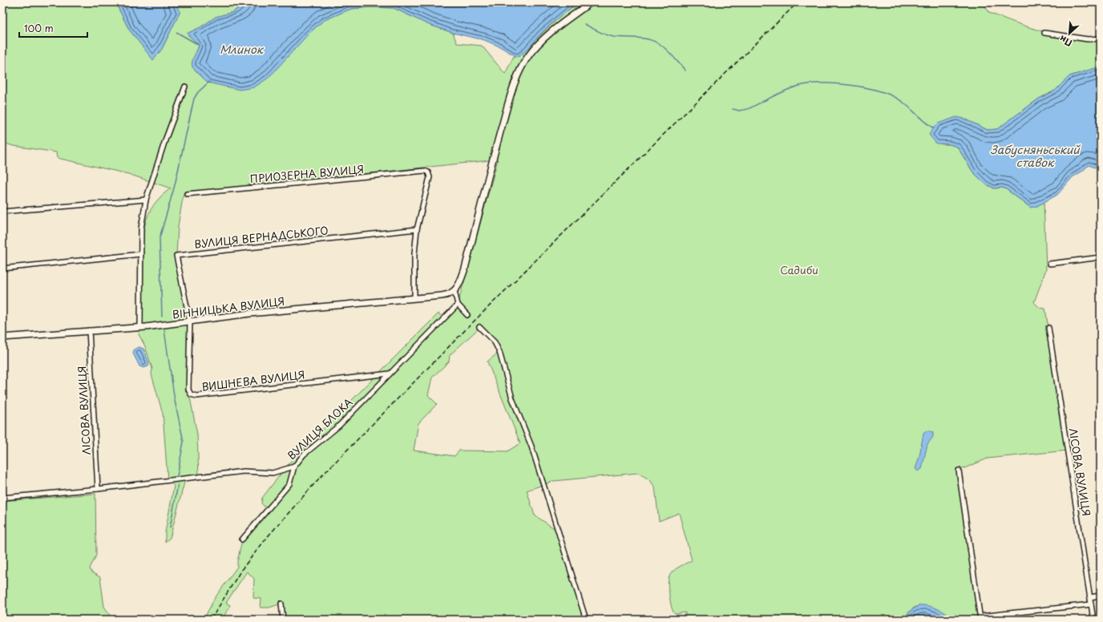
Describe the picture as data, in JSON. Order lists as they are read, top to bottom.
{
  "streets": {
    "street": [
      "ПРИОЗЕРНА ВУЛИЦЯ",
      "ВУЛИЦЯ ВЕРНАДСЬКОГО",
      "ВІННИЦЬКА ВУЛИЦЯ",
      "ВИШНЕВА ВУЛИЦЯ",
      "ЛІСОВА ВУЛИЦЯ",
      "ВУЛИЦЯ БЛОКА"
    ]
  },
  "crossings": [
    ["ПРИОЗЕРНА ВУЛИЦЯ", "ВУЛИЦЯ ВЕРНАДСЬКОГО"],
    ["ВУЛИЦЯ ВЕРНАДСЬКОГО", "ВІННИЦЬКА ВУЛИЦЯ"],
    ["ВУЛИЦЯ ВЕРНАДСЬКОГО", "ВИШНЕВА ВУЛИЦЯ"],
    ["ВІННИЦЬКА ВУЛИЦЯ", "ВИШНЕВА ВУЛИЦЯ"],
    ["ВІННИЦЬКА ВУЛИЦЯ", "ЛІСОВА ВУЛИЦЯ"],
    ["ВИШНЕВА ВУЛИЦЯ", "ВУЛИЦЯ БЛОКА"],
    ["ЛІСОВА ВУЛИЦЯ", "ВУЛИЦЯ БЛОКА"]
  ],
  "water": ["Млинок", "Забусняньський ставок"],
  "parks": ["Садиби"],
  "scale_bar": "100 m",
  "north": "bottom left"
}
